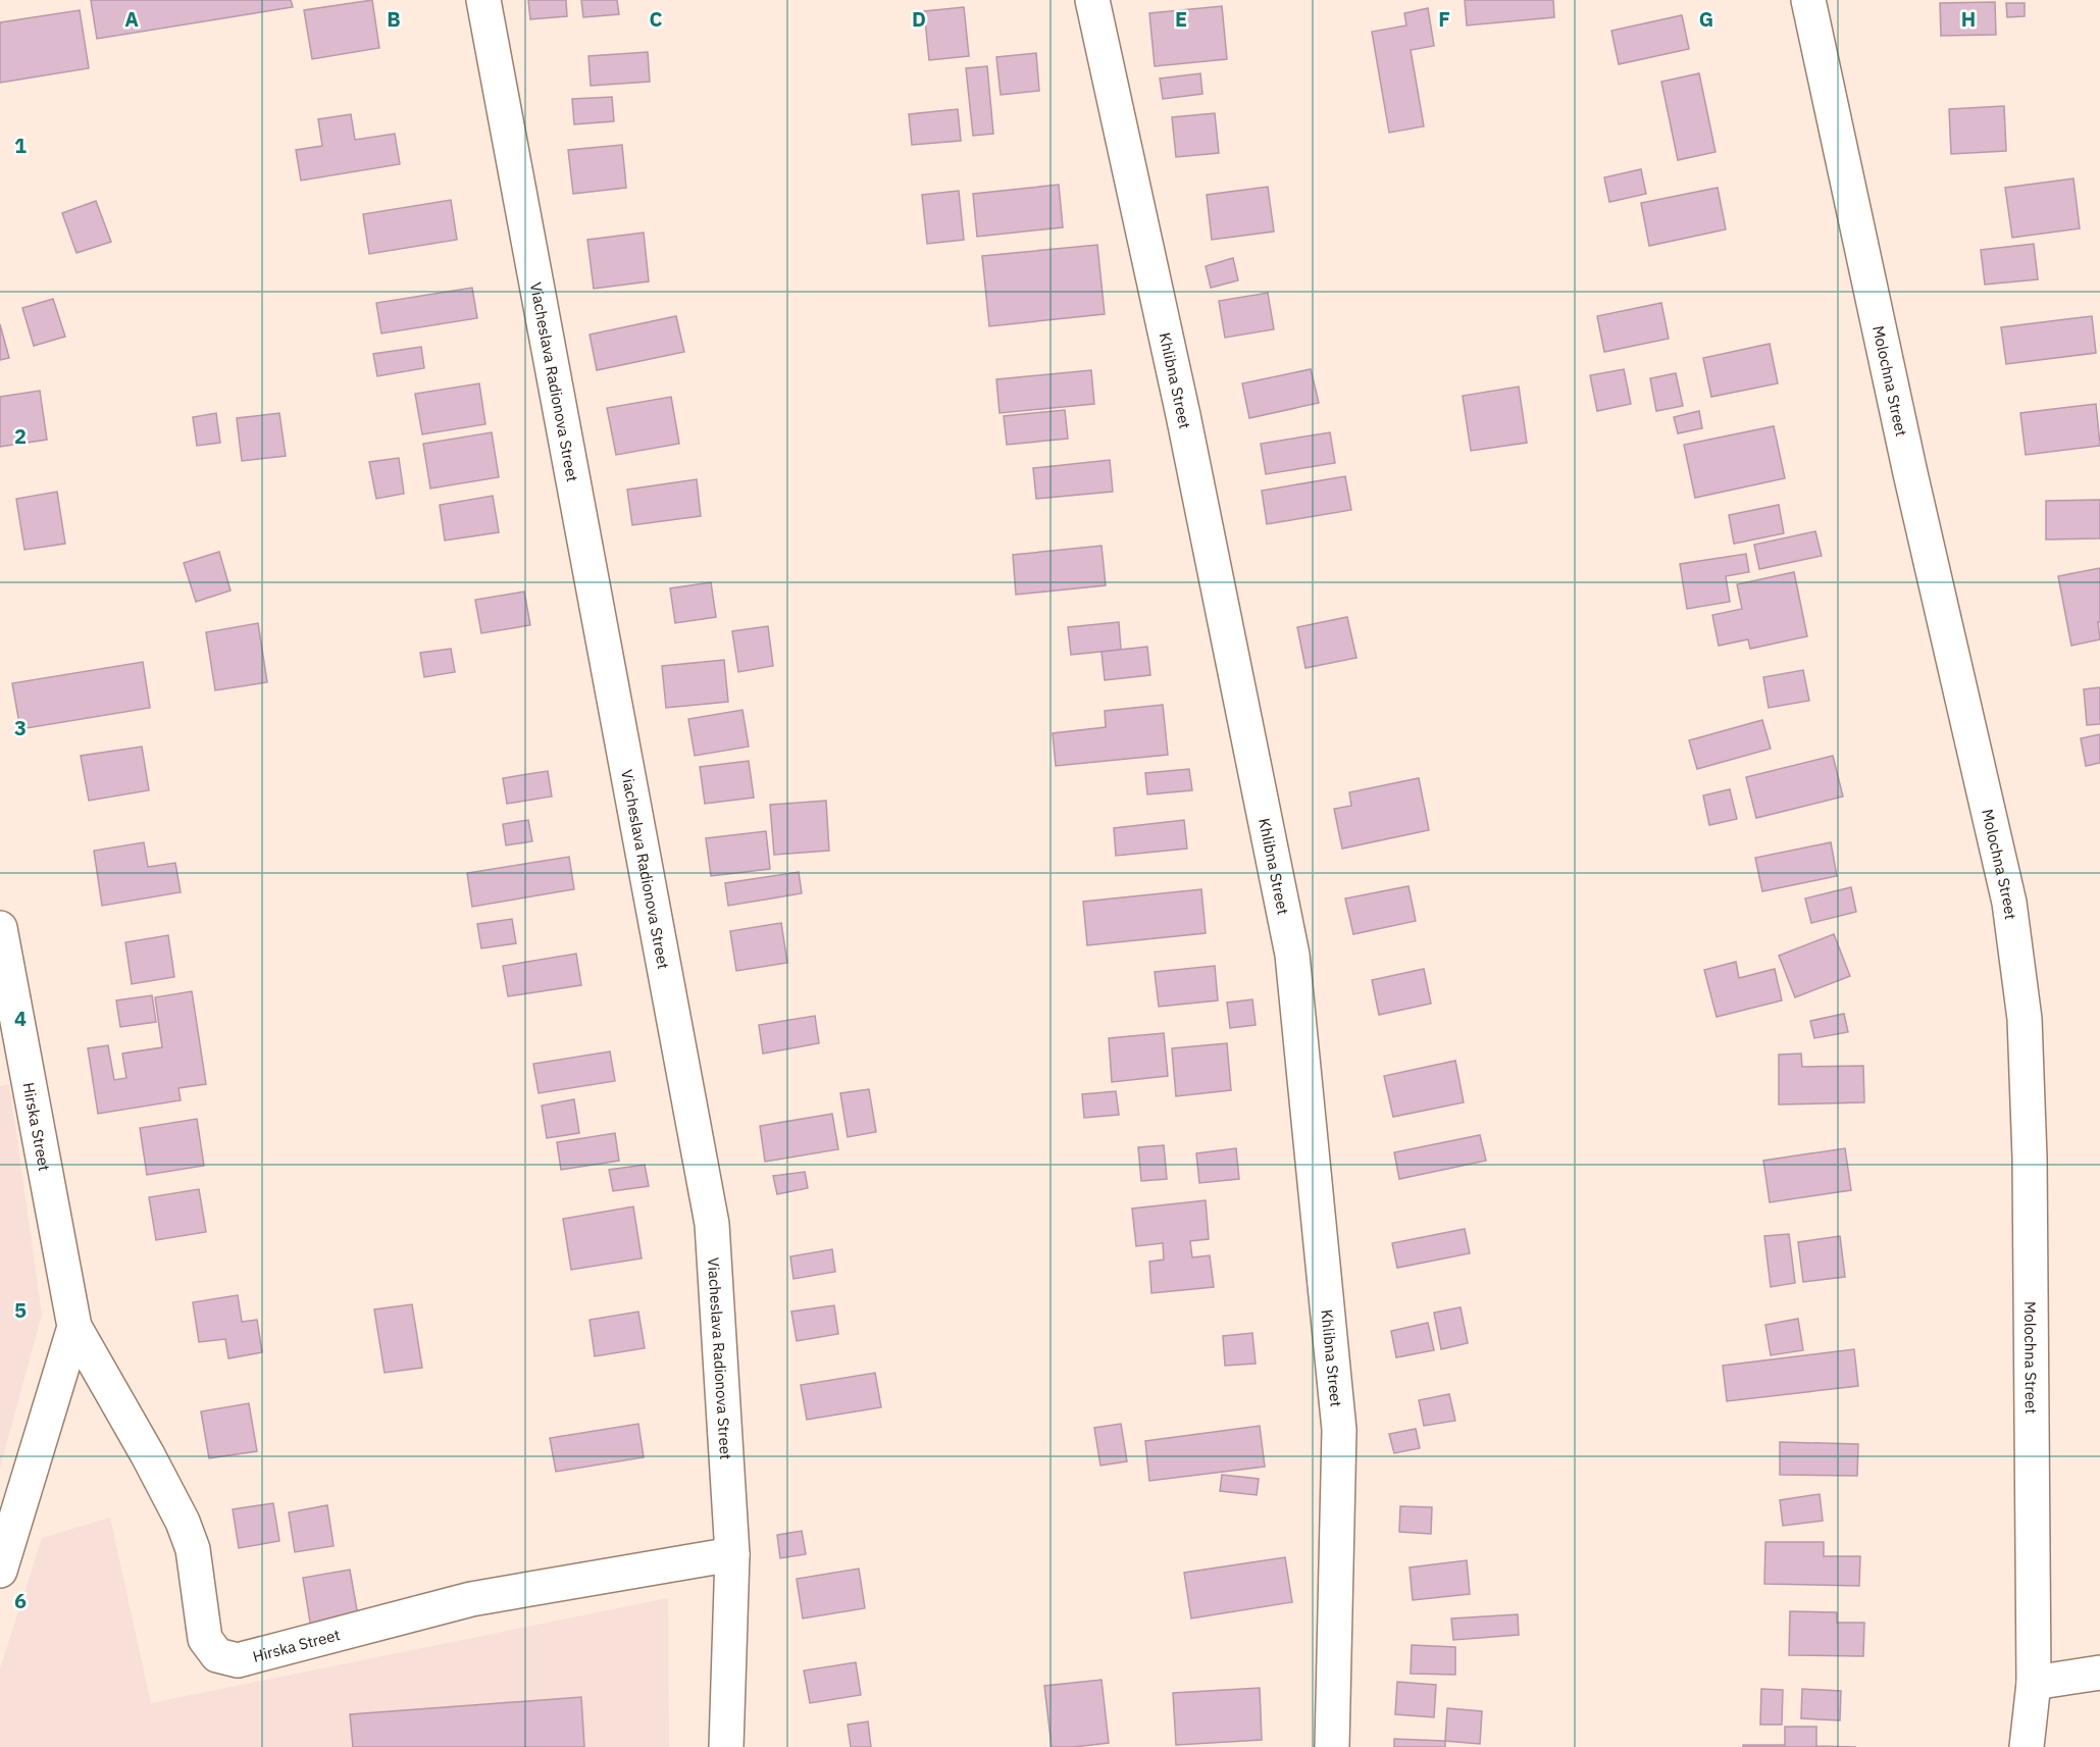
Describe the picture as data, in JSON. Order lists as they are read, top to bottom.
{
  "streets": {
    "street": [
      "Khlibna Street",
      "Molochna Street",
      "Viacheslava Radionova Street",
      "Hirska Street"
    ]
  },
  "crossings": [
    ["Viacheslava Radionova Street", "Hirska Street"]
  ],
  "grid": {
    "columns": [
      "A",
      "B",
      "C",
      "D",
      "E",
      "F",
      "G",
      "H"
    ],
    "rows": [
      "1",
      "2",
      "3",
      "4",
      "5",
      "6"
    ]
  }
}
